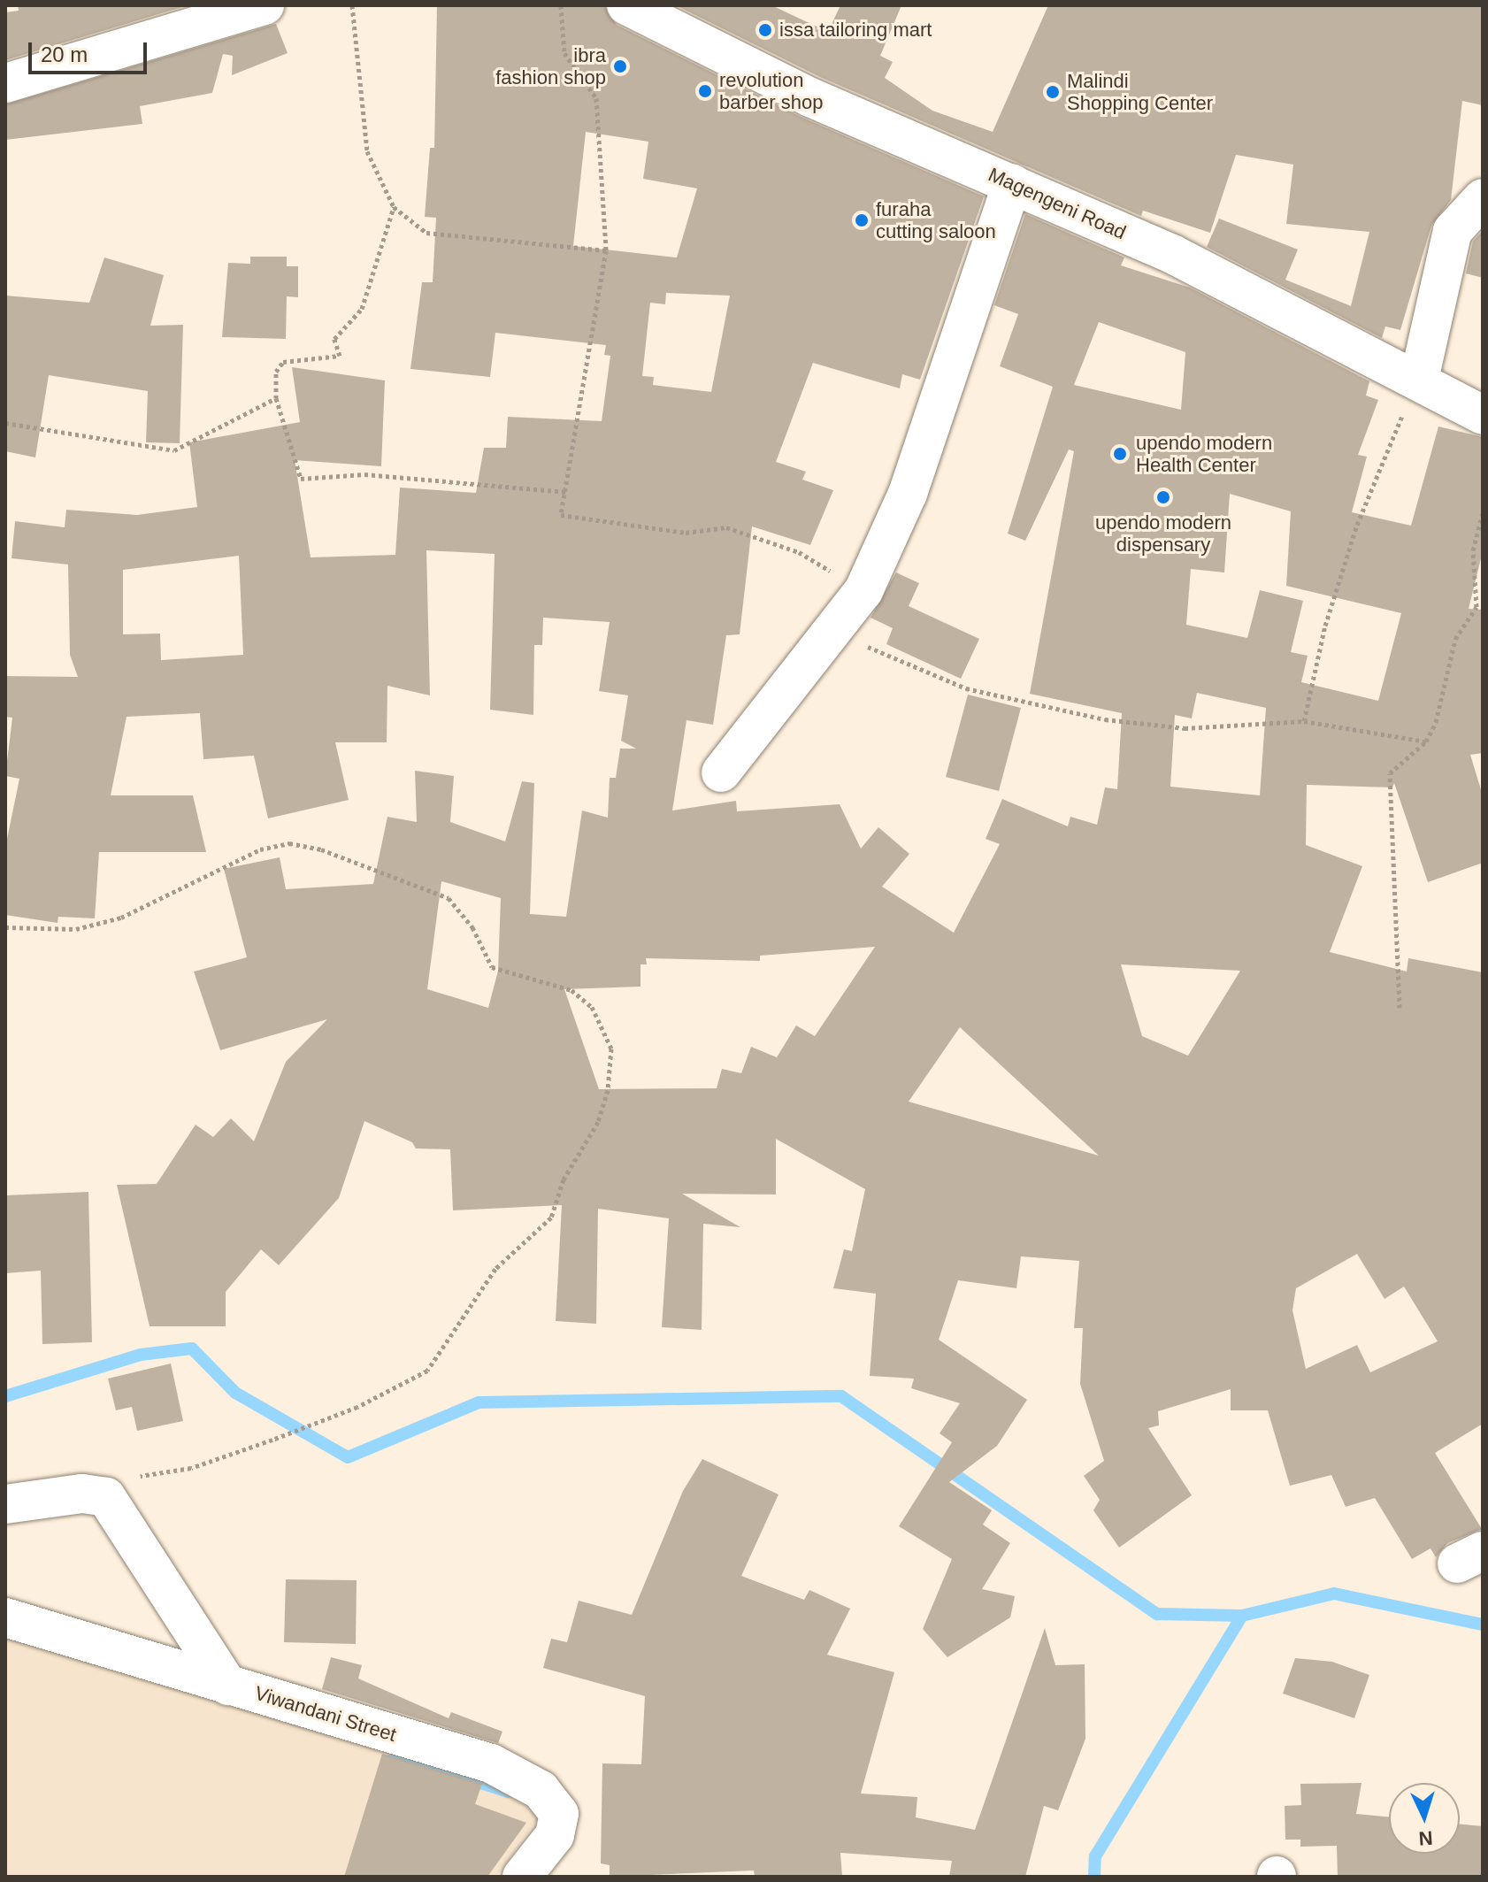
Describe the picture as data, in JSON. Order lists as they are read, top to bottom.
{
  "streets": {
    "street": ["Magengeni Road", "Viwandani Street"]
  },
  "places": [
    "issa tailoring mart",
    "ibra fashion shop",
    "revolution barber shop",
    "Malindi Shopping Center",
    "furaha cutting saloon",
    "upendo modern Health Center",
    "upendo modern dispensary"
  ],
  "scale_bar": "20 m",
  "north": "bottom"
}
